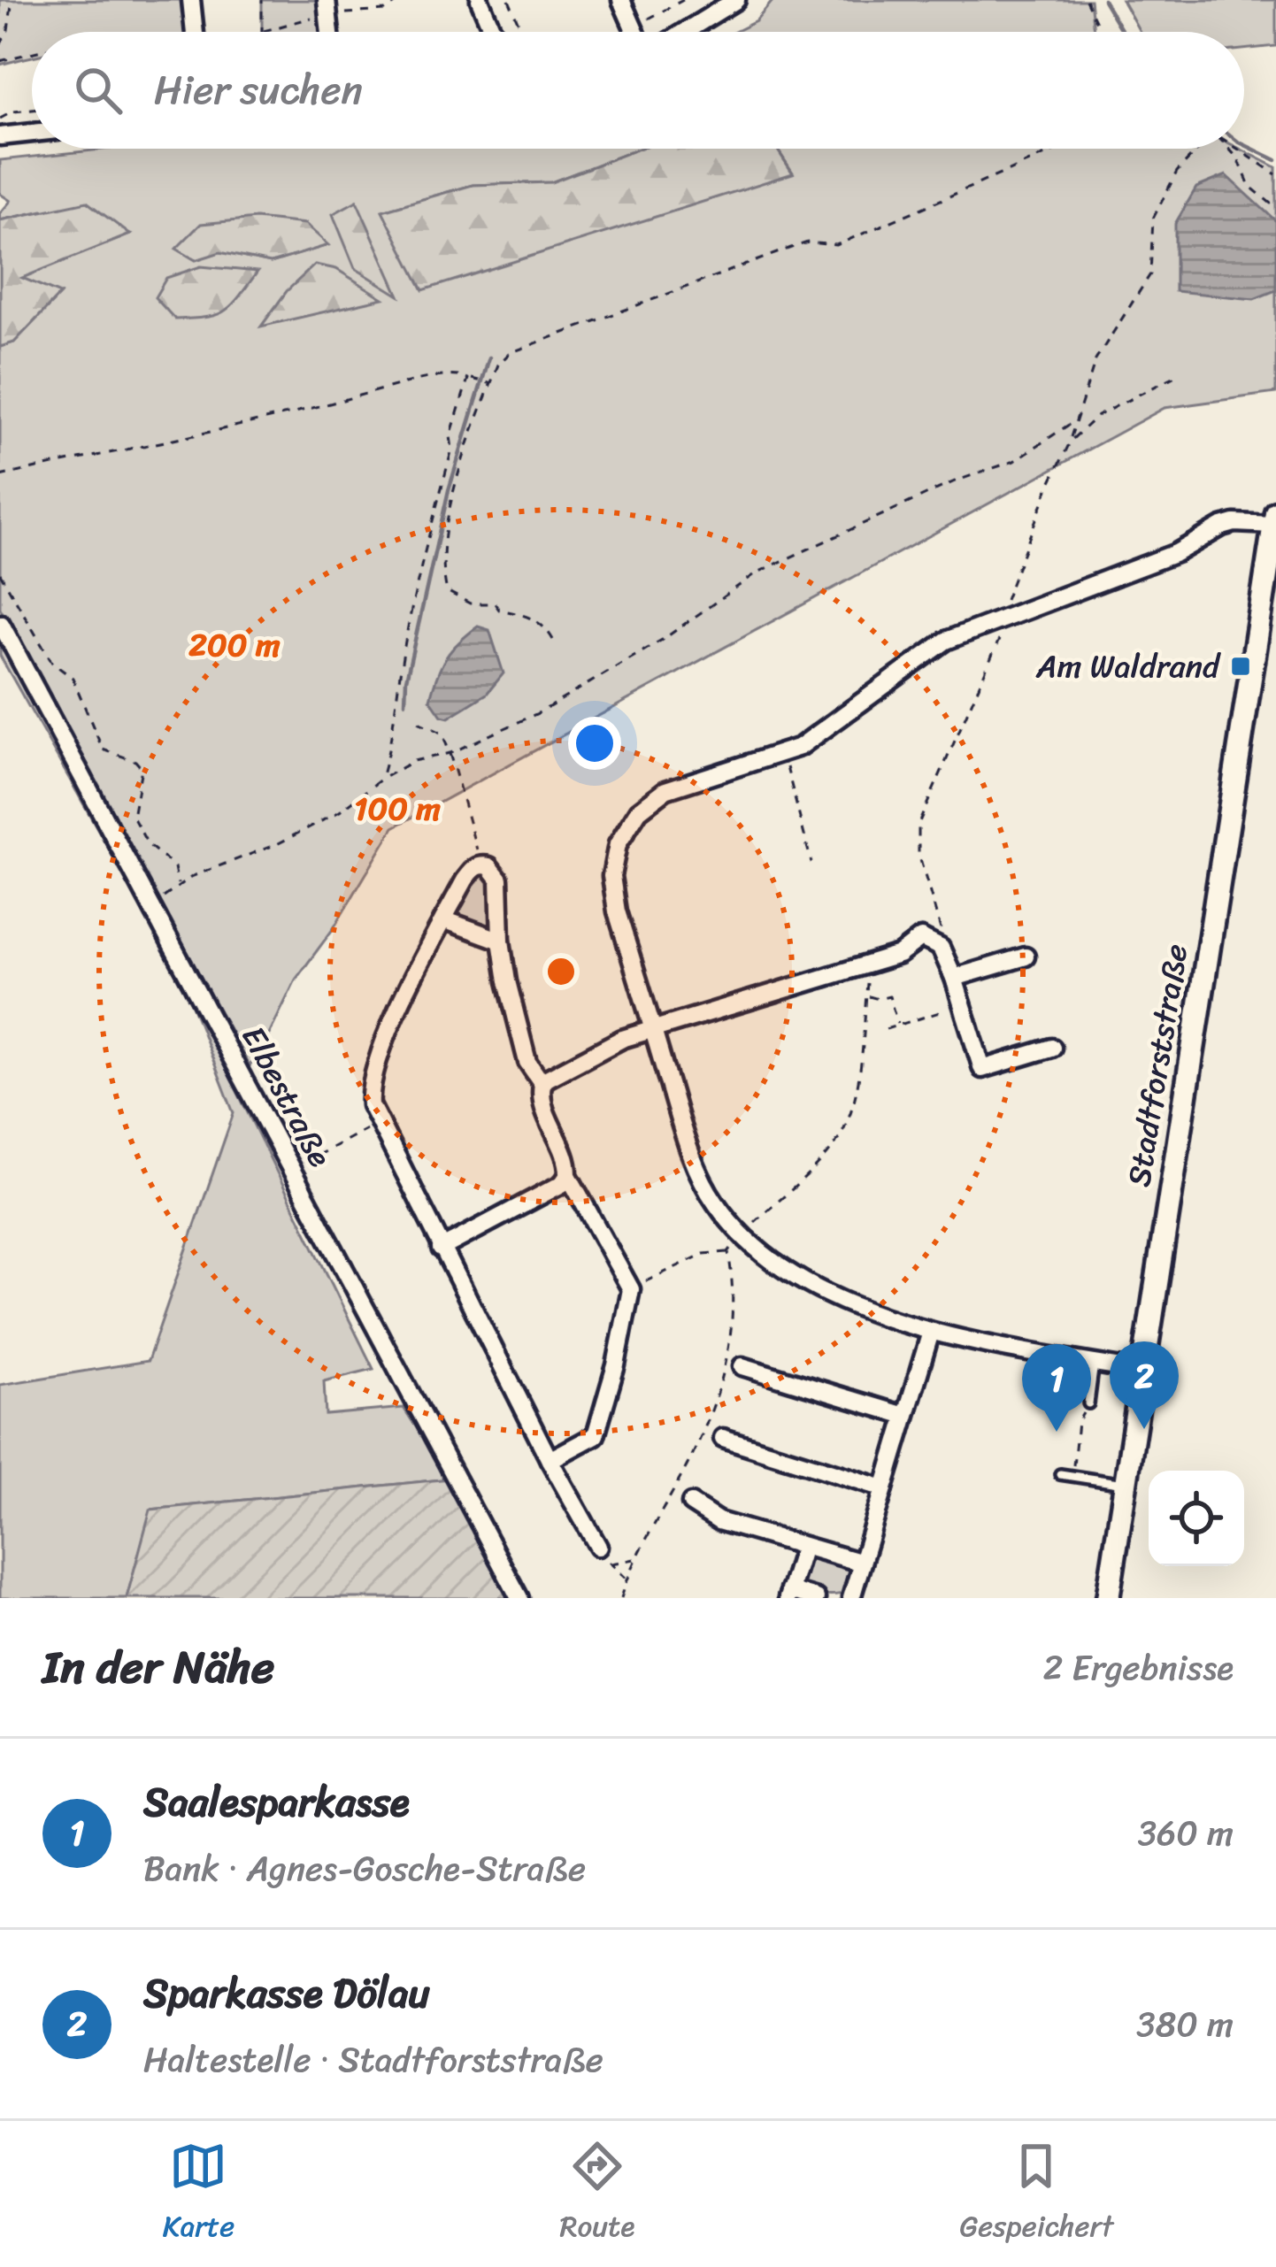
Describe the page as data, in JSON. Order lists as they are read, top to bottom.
{
  "streets": {
    "main road": ["Stadtforststraße"],
    "street": ["Elbestraße"]
  },
  "places": {
    "transit": ["Am Waldrand"]
  },
  "page": {
    "search": "Hier suchen",
    "pins": ["2", "1"],
    "heading": ["In der Nähe", "2 Ergebnisse"],
    "list": [
      {
        "mark": "1",
        "name": "Saalesparkasse",
        "note": "Bank · Agnes-Gosche-Straße",
        "value": "360 m"
      },
      {
        "mark": "2",
        "name": "Sparkasse Dölau",
        "note": "Haltestelle · Stadtforststraße",
        "value": "380 m"
      }
    ],
    "nav": ["Karte", "Route", "Gespeichert"]
  },
  "rings": ["200 m", "100 m"]
}
